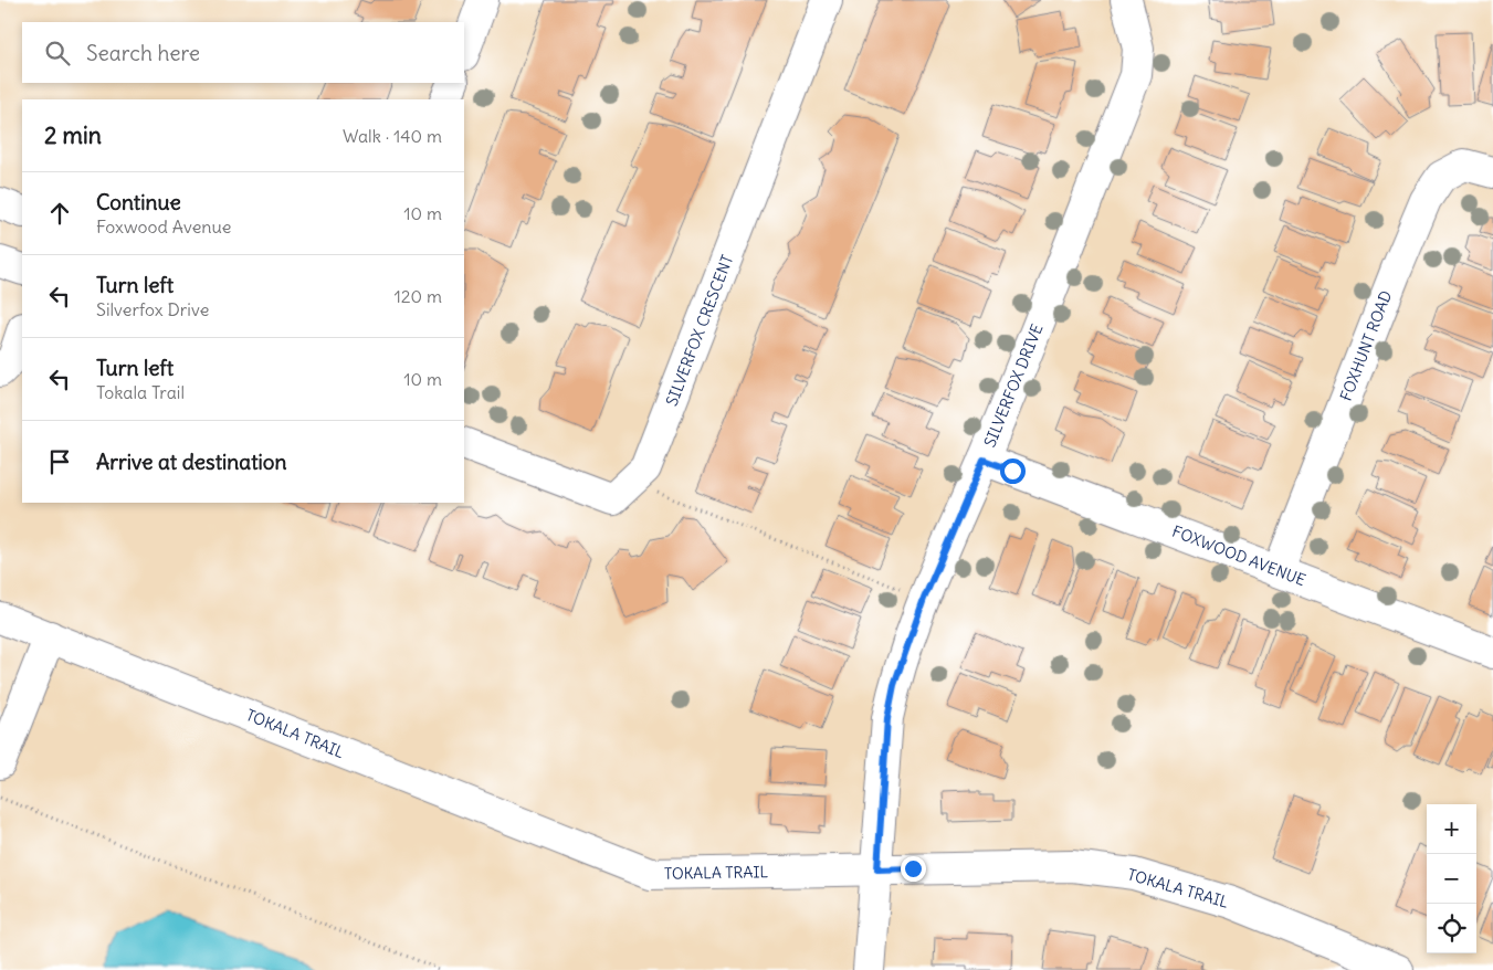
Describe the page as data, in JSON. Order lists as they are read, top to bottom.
{
  "streets": {
    "street": [
      "SILVERFOX CRESCENT",
      "FOXHUNT ROAD",
      "SILVERFOX DRIVE",
      "FOXWOOD AVENUE",
      "TOKALA TRAIL"
    ]
  },
  "crossings": [
    ["FOXHUNT ROAD", "FOXWOOD AVENUE"],
    ["SILVERFOX DRIVE", "FOXWOOD AVENUE"],
    ["SILVERFOX DRIVE", "TOKALA TRAIL"]
  ],
  "page": {
    "search": "Search here",
    "heading": ["2 min", "Walk · 140 m"],
    "list": [
      ["Continue", "Foxwood Avenue", "10 m"],
      ["Turn left", "Silverfox Drive", "120 m"],
      ["Turn left", "Tokala Trail", "10 m"],
      "Arrive at destination"
    ],
    "map_buttons": ["+", "−"]
  }
}
